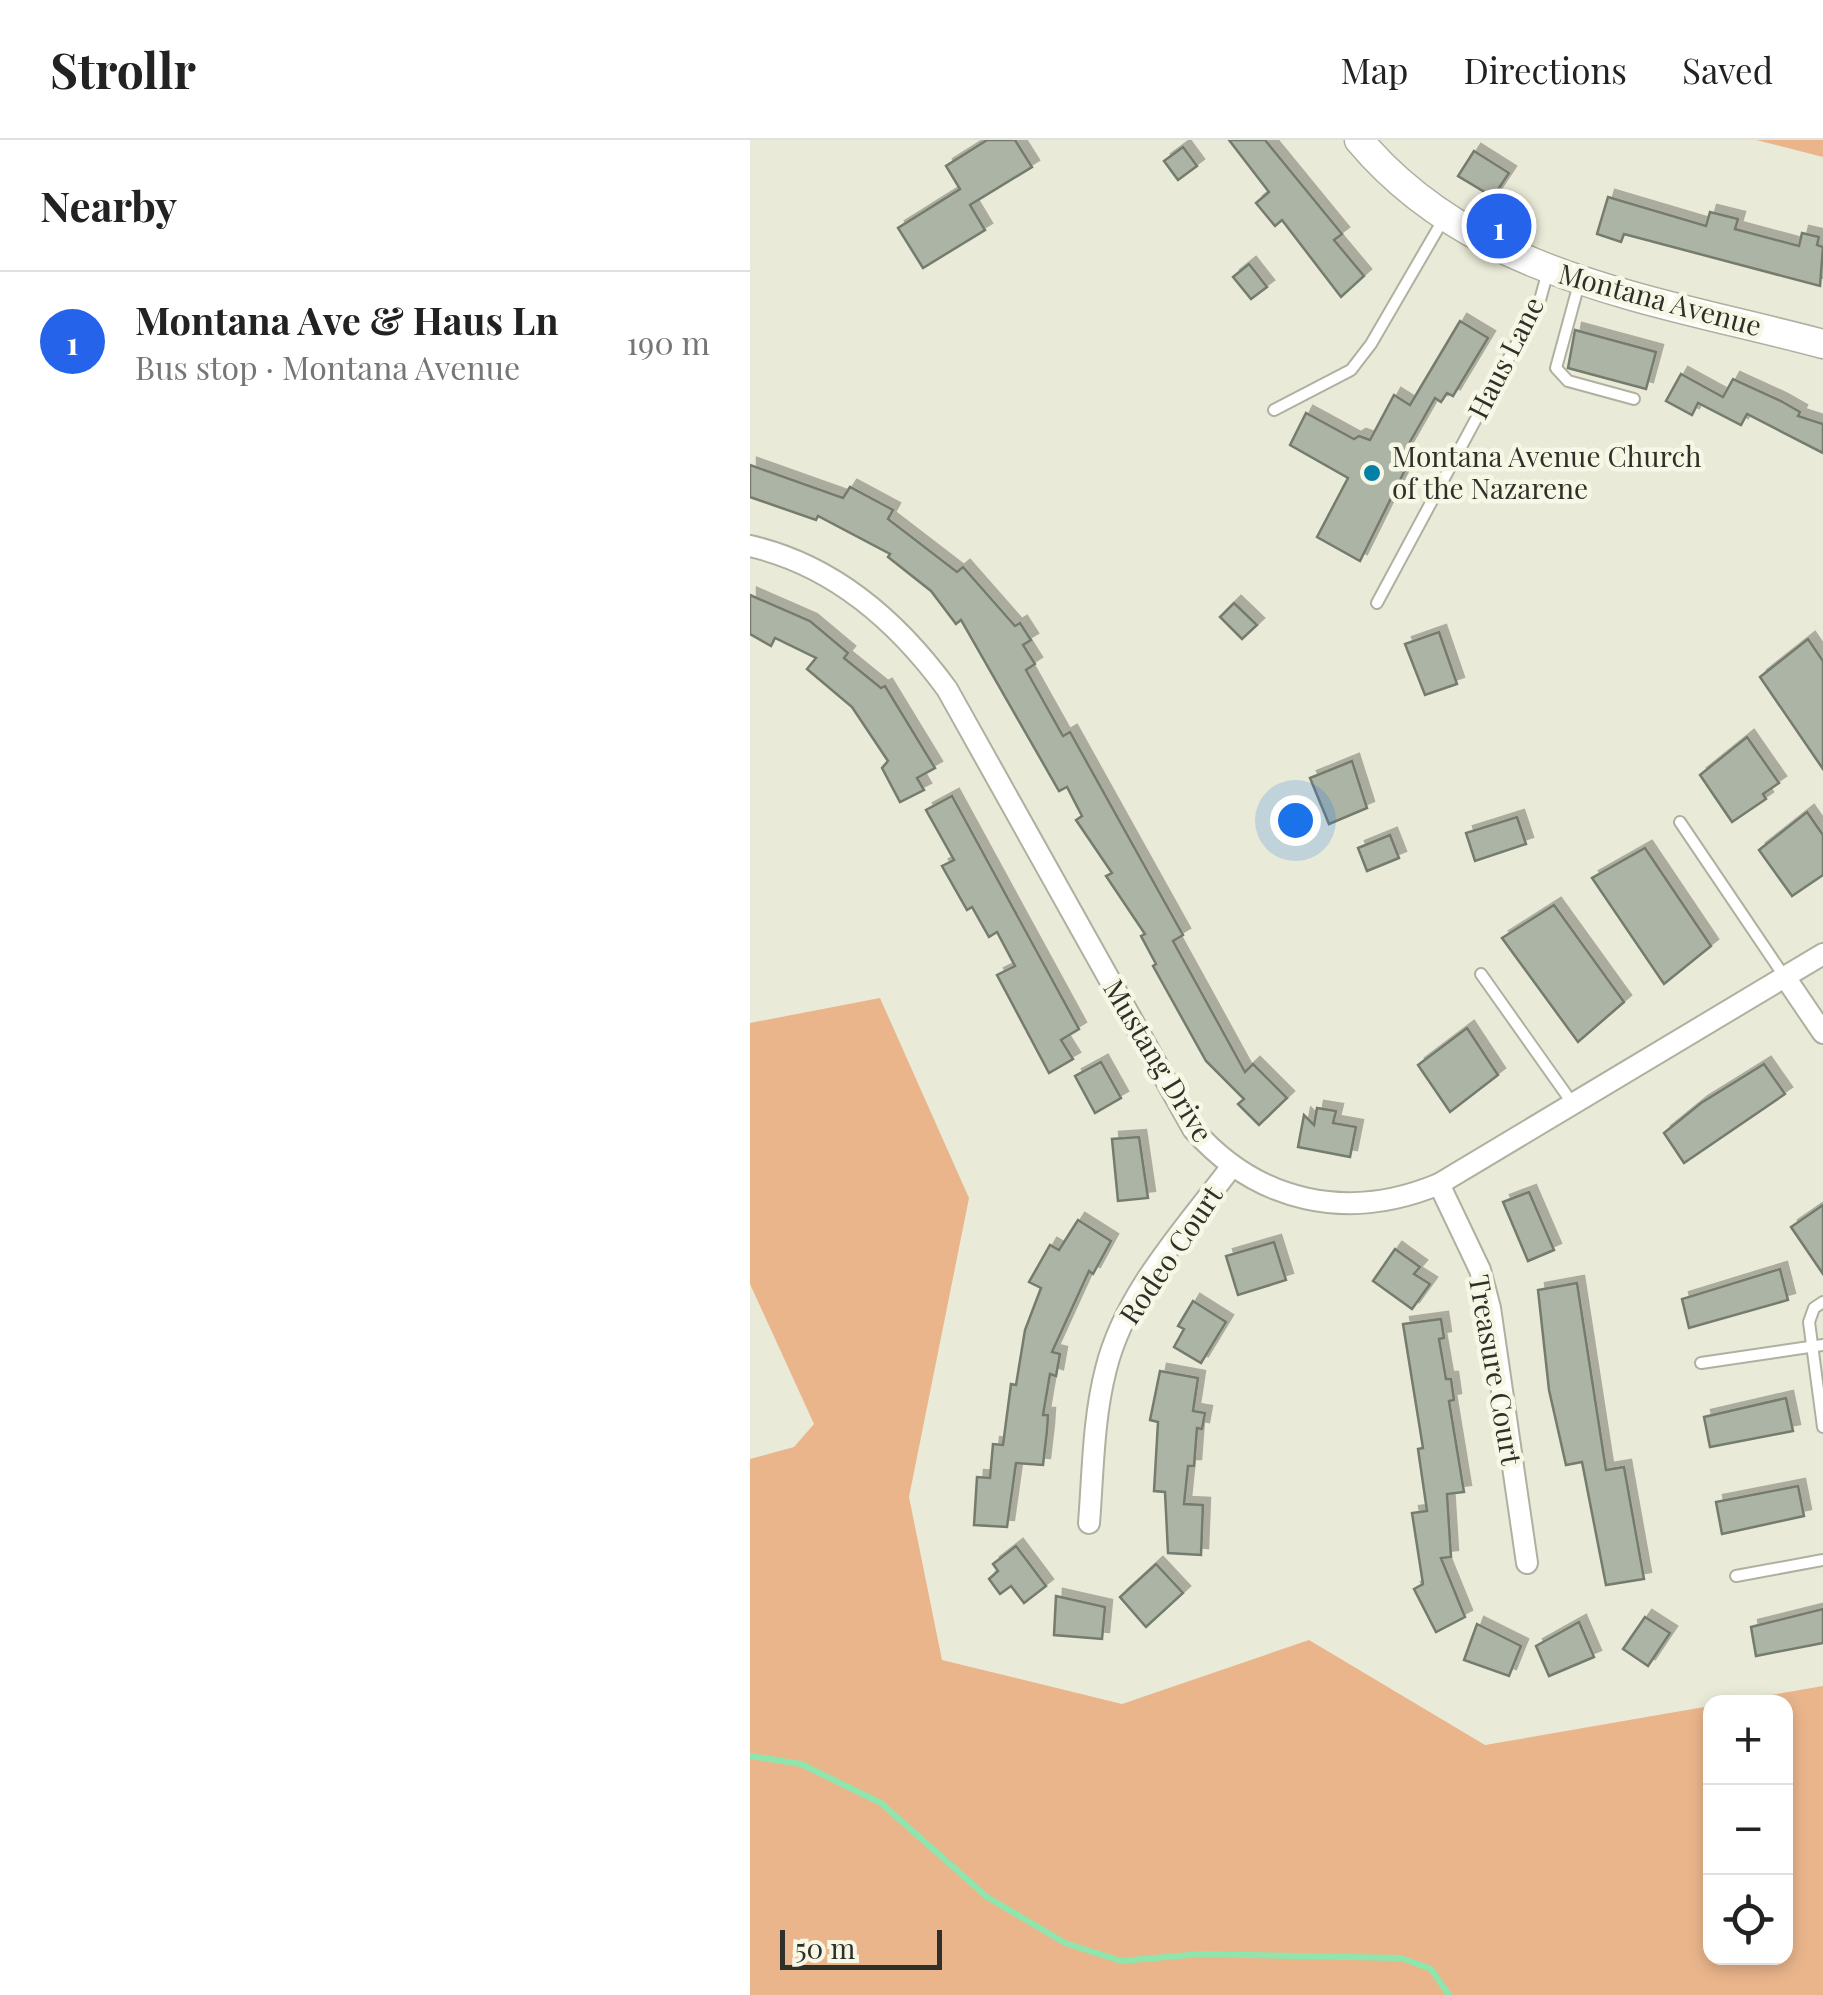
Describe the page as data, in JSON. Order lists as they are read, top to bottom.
{
  "streets": {
    "street": [
      "Montana Avenue",
      "Mustang Drive",
      "Rodeo Court",
      "Treasure Court"
    ],
    "lane": ["Haus Lane"]
  },
  "crossings": [
    ["Montana Avenue", "Haus Lane"],
    ["Mustang Drive", "Rodeo Court"],
    ["Mustang Drive", "Treasure Court"]
  ],
  "places": ["Montana Avenue Church of the Nazarene"],
  "scale_bar": "50 m",
  "page": {
    "header": "Strollr",
    "nav": ["Map", "Directions", "Saved"],
    "heading": "Nearby",
    "pins": "1",
    "list": [
      {
        "mark": "1",
        "name": "Montana Ave & Haus Ln",
        "note": "Bus stop · Montana Avenue",
        "value": "190 m"
      }
    ],
    "map_buttons": ["+", "−"],
    "scale": "50 m"
  }
}
